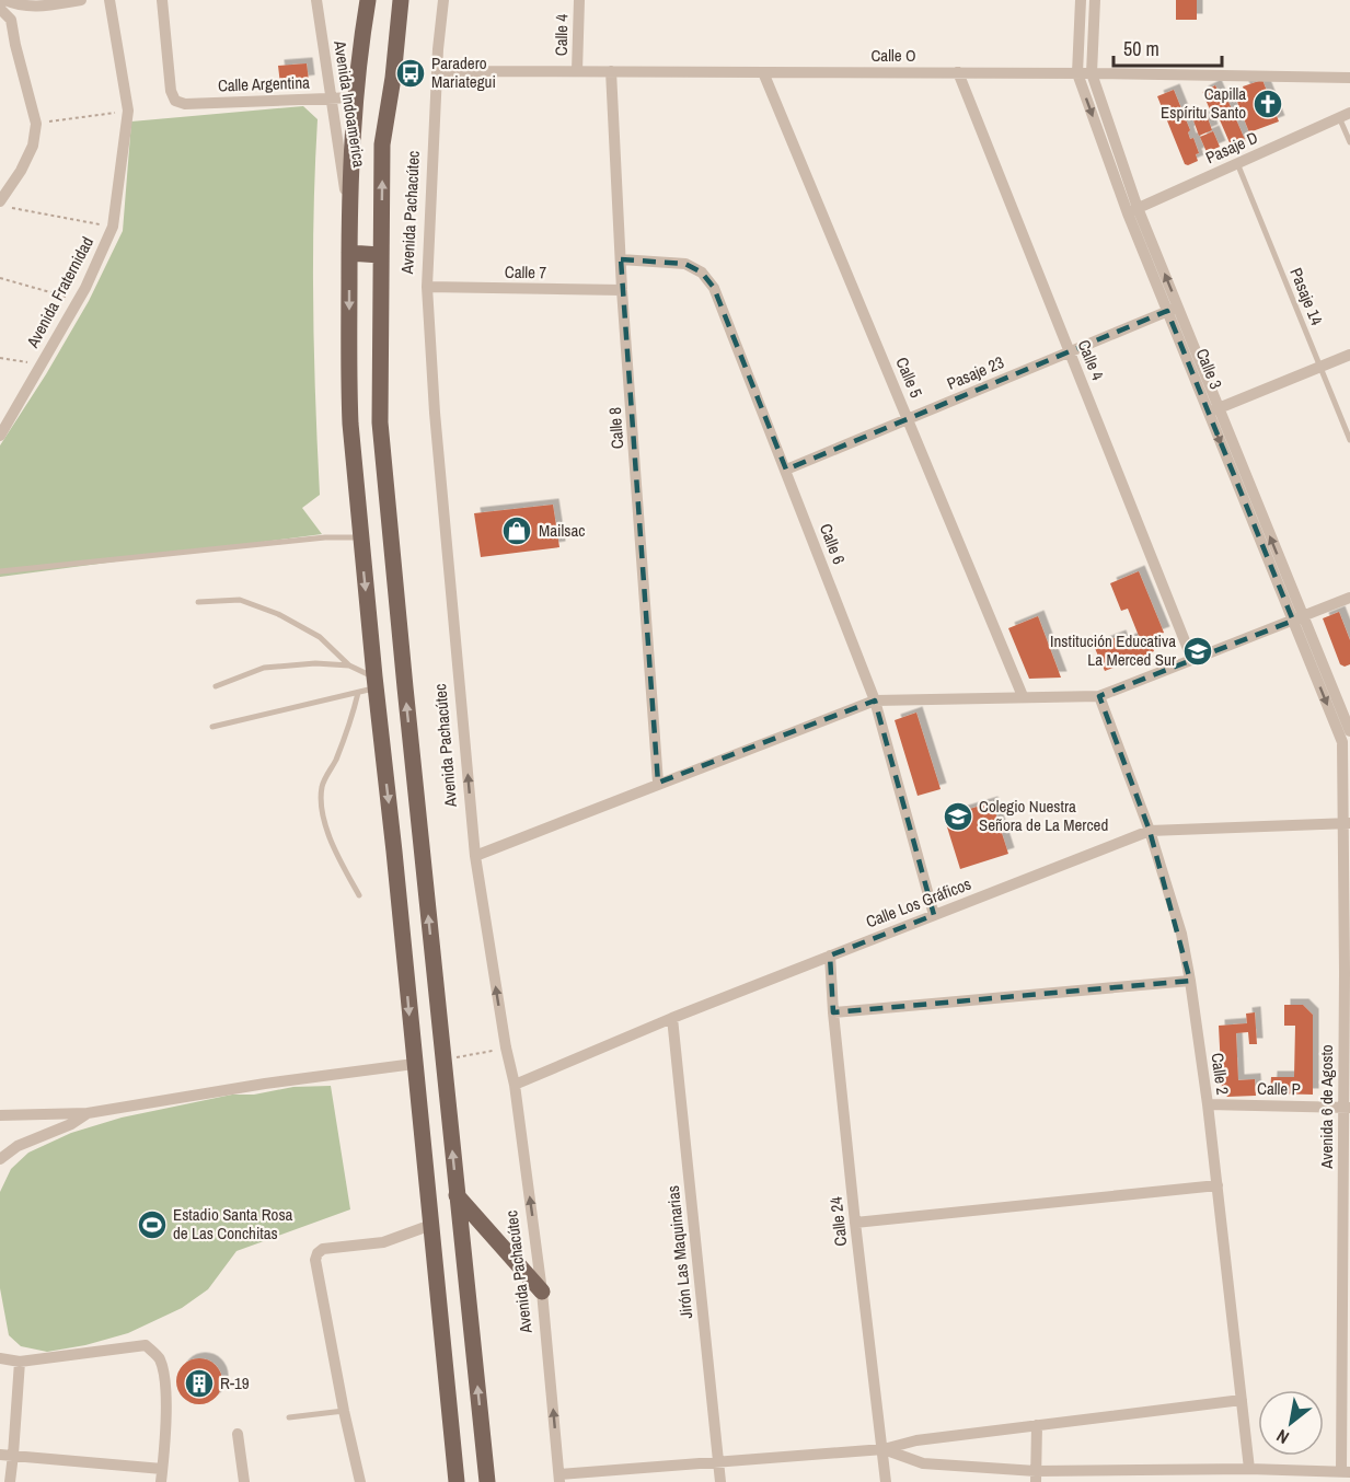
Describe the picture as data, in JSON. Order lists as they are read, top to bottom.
{
  "streets": {
    "main road": ["Avenida Pachacútec"],
    "street": [
      "Calle 4",
      "Calle O",
      "Calle Argentina",
      "Avenida Indoamerica",
      "Pasaje D",
      "Calle 7",
      "Avenida Fraternidad",
      "Calle 3",
      "Pasaje 23",
      "Calle 5",
      "Calle 8",
      "Calle 6",
      "Calle Los Gráficos",
      "Calle 2",
      "Calle P",
      "Avenida 6 de Agosto",
      "Calle 24",
      "Jirón Las Maquinarias"
    ],
    "lane": ["Pasaje 14"]
  },
  "crossings": [
    ["Calle 4", "Calle O"],
    ["Calle 4", "Pasaje 23"],
    ["Calle O", "Avenida Pachacútec"],
    ["Calle O", "Calle 3"],
    ["Calle O", "Calle 5"],
    ["Calle O", "Calle 8"],
    ["Calle Argentina", "Avenida Indoamerica"],
    ["Pasaje D", "Pasaje 14"],
    ["Pasaje D", "Calle 3"],
    ["Avenida Pachacútec", "Calle 7"],
    ["Avenida Pachacútec", "Calle Los Gráficos"],
    ["Calle 7", "Calle 8"],
    ["Calle 3", "Pasaje 23"],
    ["Calle 3", "Avenida 6 de Agosto"],
    ["Pasaje 23", "Calle 5"],
    ["Pasaje 23", "Calle 6"],
    ["Calle 8", "Calle 6"],
    ["Calle 6", "Calle Los Gráficos"],
    ["Calle Los Gráficos", "Calle 2"],
    ["Calle Los Gráficos", "Avenida 6 de Agosto"],
    ["Calle Los Gráficos", "Calle 24"],
    ["Calle Los Gráficos", "Jirón Las Maquinarias"],
    ["Calle 2", "Calle P"],
    ["Calle P", "Avenida 6 de Agosto"]
  ],
  "places": {
    "bus stop": ["Paradero Mariategui"],
    "church": ["Capilla Espíritu Santo"],
    "shop": ["Mailsac"],
    "school or university": ["Institución Educativa La Merced Sur", "Colegio Nuestra Señora de La Merced"],
    "sports": ["Estadio Santa Rosa de Las Conchitas"],
    "building": ["R-19"]
  },
  "scale_bar": "50 m",
  "north": "bottom left"
}
